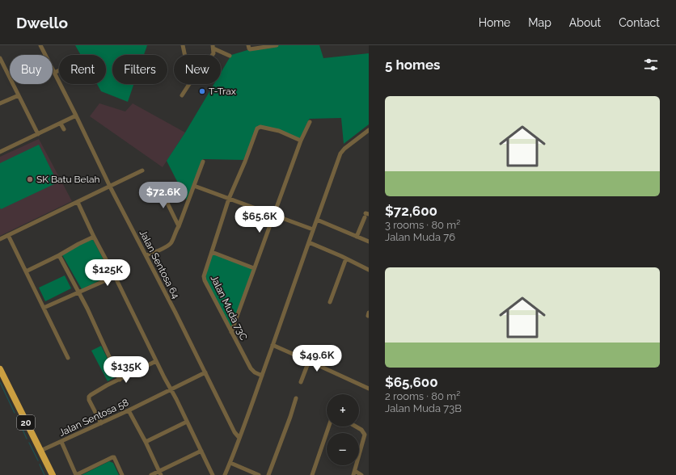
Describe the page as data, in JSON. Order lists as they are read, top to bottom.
{
  "streets": {
    "highway": ["20"],
    "street": ["Jalan Sentosa 64", "Jalan Muda 73C", "Jalan Sentosa 58"]
  },
  "crossings": [
    ["Jalan Sentosa 64", "Jalan Sentosa 58"],
    ["Jalan Sentosa 58", "20"]
  ],
  "places": ["T-Trax", "SK Batu Belah"],
  "page": {
    "header": "Dwello",
    "nav": [
      "Home",
      "Map",
      "About",
      "Contact"
    ],
    "heading": "5 homes",
    "chip": [
      "Buy",
      "Rent",
      "Filters",
      "New"
    ],
    "list": [
      {
        "name": "$72,600",
        "note": "3 rooms · 80 m² · Jalan Muda 76"
      },
      {
        "name": "$65,600",
        "note": "2 rooms · 80 m² · Jalan Muda 73B"
      }
    ],
    "price": [
      "$72.6K",
      "$65.6K",
      "$125K",
      "$49.6K",
      "$135K"
    ],
    "map_buttons": ["+", "−"]
  }
}
